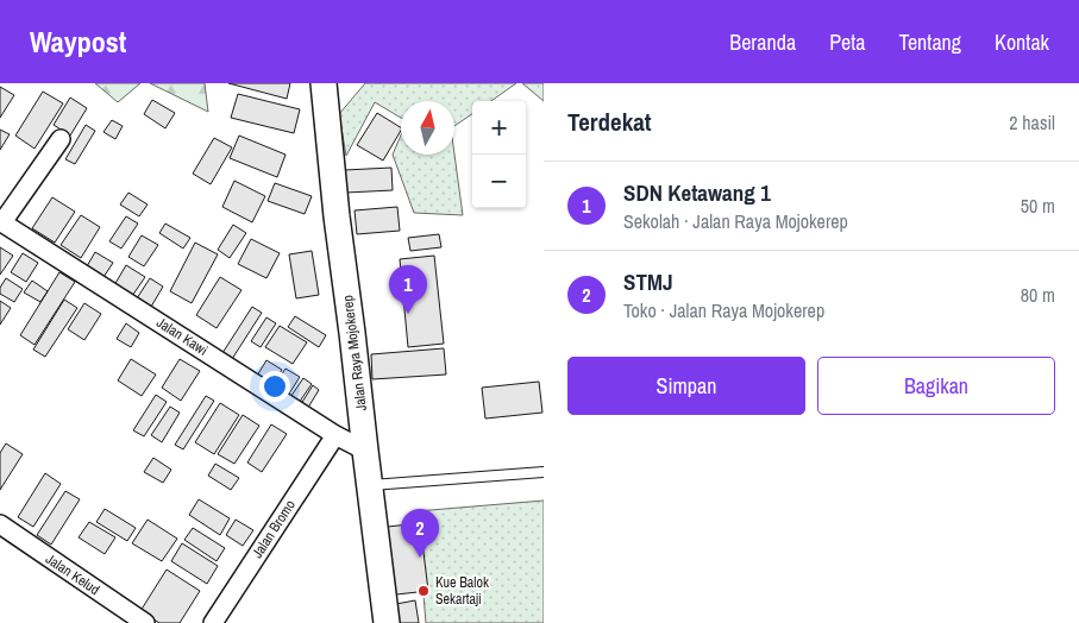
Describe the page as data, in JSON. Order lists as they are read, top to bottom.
{
  "streets": {
    "main road": ["Jalan Raya Mojokerep"],
    "street": ["Jalan Kawi", "Jalan Bromo", "Jalan Kelud"]
  },
  "crossings": [
    ["Jalan Kawi", "Jalan Raya Mojokerep"],
    ["Jalan Kawi", "Jalan Bromo"]
  ],
  "places": ["Kue Balok Sekartaji"],
  "north": "top",
  "page": {
    "header": "Waypost",
    "nav": [
      "Beranda",
      "Peta",
      "Tentang",
      "Kontak"
    ],
    "heading": ["Terdekat", "2 hasil"],
    "map_buttons": ["+", "−"],
    "list": [
      {
        "mark": "1",
        "name": "SDN Ketawang 1",
        "note": "Sekolah · Jalan Raya Mojokerep",
        "value": "50 m"
      },
      {
        "mark": "2",
        "name": "STMJ",
        "note": "Toko · Jalan Raya Mojokerep",
        "value": "80 m"
      }
    ],
    "pins": ["1", "2"],
    "buttons": ["Simpan", "Bagikan"]
  }
}
